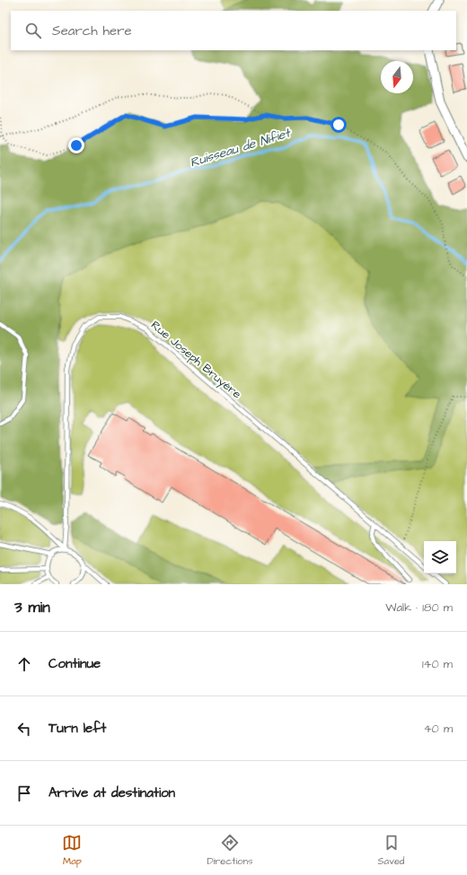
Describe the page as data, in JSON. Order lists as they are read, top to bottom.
{
  "streets": {
    "lane": ["Rue Joseph Bruyère"]
  },
  "water": ["Ruisseau de Nifiet"],
  "north": "bottom",
  "page": {
    "search": "Search here",
    "heading": ["3 min", "Walk · 180 m"],
    "list": [
      ["Continue", "140 m"],
      ["Turn left", "40 m"],
      "Arrive at destination"
    ],
    "nav": ["Map", "Directions", "Saved"]
  }
}
